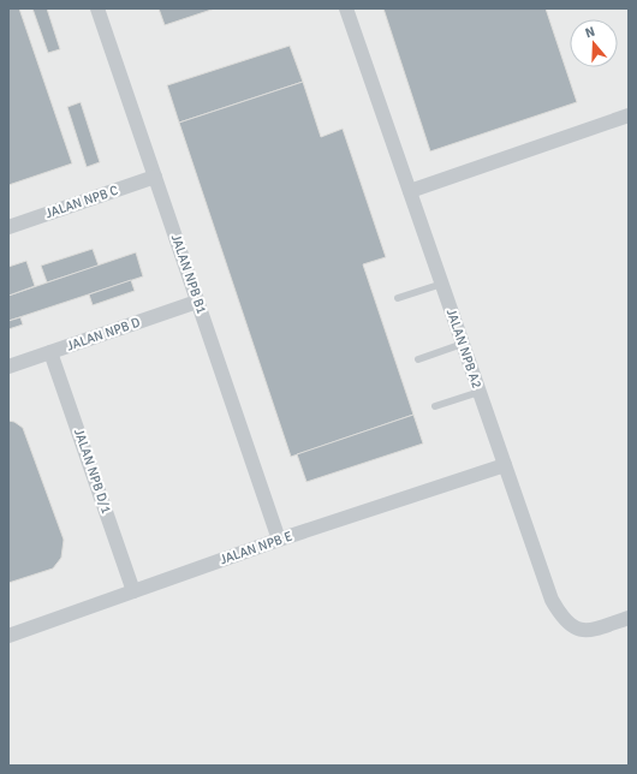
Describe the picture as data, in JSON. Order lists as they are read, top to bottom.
{
  "streets": {
    "street": [
      "JALAN NPB C",
      "JALAN NPB B1",
      "JALAN NPB D",
      "JALAN NPB A2",
      "JALAN NPB D/1",
      "JALAN NPB E"
    ]
  },
  "crossings": [
    ["JALAN NPB C", "JALAN NPB B1"],
    ["JALAN NPB B1", "JALAN NPB D"],
    ["JALAN NPB B1", "JALAN NPB E"],
    ["JALAN NPB D", "JALAN NPB D/1"],
    ["JALAN NPB A2", "JALAN NPB E"],
    ["JALAN NPB D/1", "JALAN NPB E"]
  ],
  "north": "top"
}
